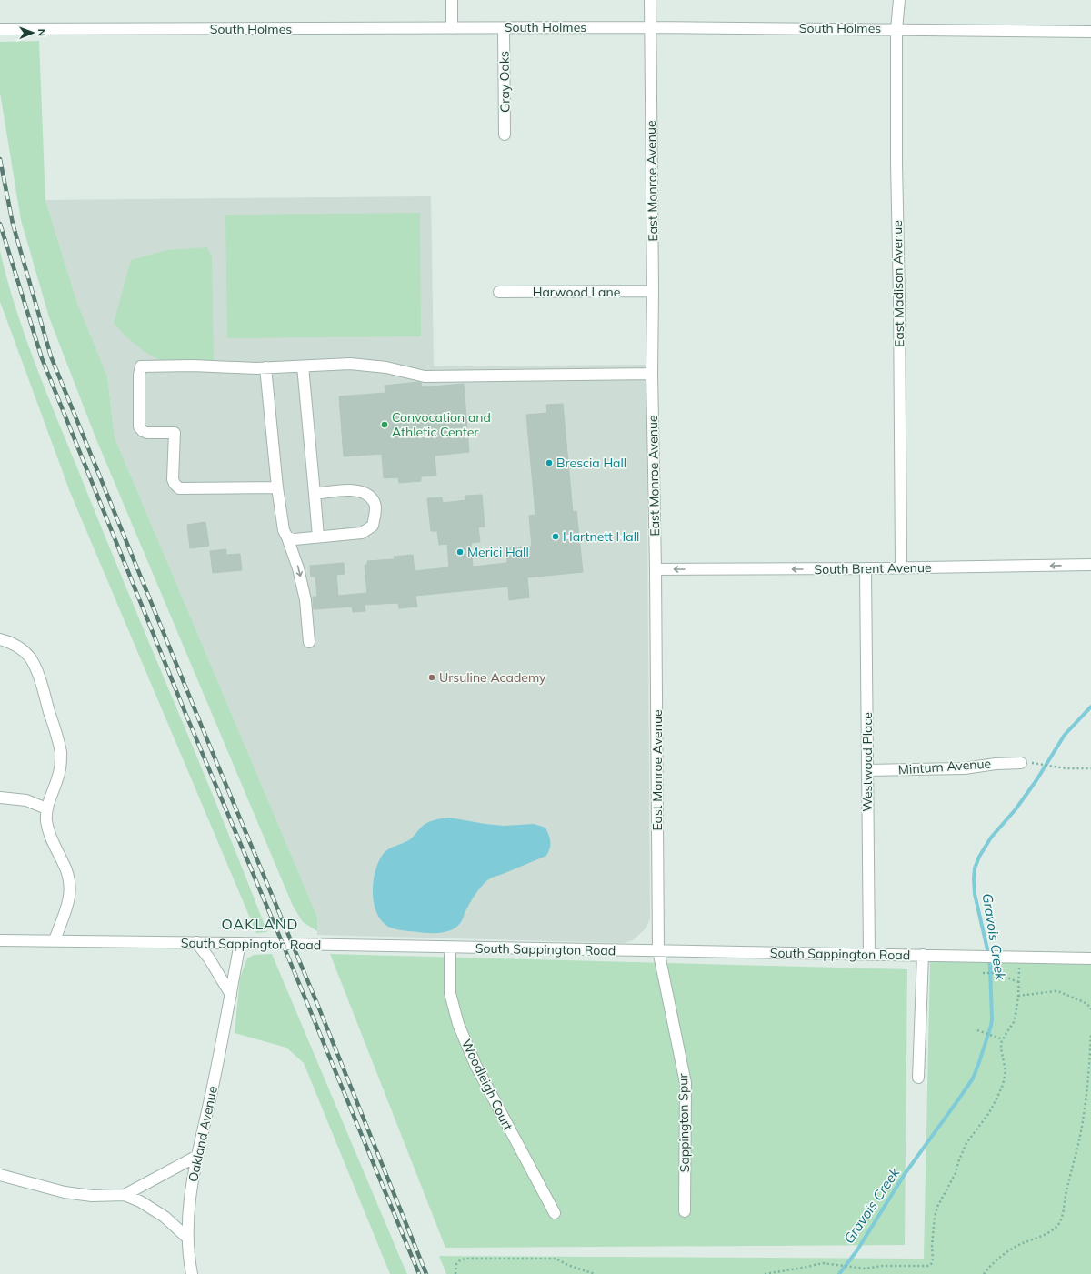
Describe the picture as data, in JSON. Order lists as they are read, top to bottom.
{
  "streets": {
    "street": [
      "South Holmes",
      "Gray Oaks",
      "East Monroe Avenue",
      "East Madison Avenue",
      "Harwood Lane",
      "South Brent Avenue",
      "Westwood Place",
      "Minturn Avenue",
      "South Sappington Road",
      "Woodleigh Court",
      "Sappington Spur",
      "Oakland Avenue"
    ]
  },
  "crossings": [
    ["South Holmes", "Gray Oaks"],
    ["South Holmes", "East Monroe Avenue"],
    ["South Holmes", "East Madison Avenue"],
    ["East Monroe Avenue", "Harwood Lane"],
    ["East Monroe Avenue", "South Brent Avenue"],
    ["East Monroe Avenue", "South Sappington Road"],
    ["East Monroe Avenue", "Sappington Spur"],
    ["East Madison Avenue", "South Brent Avenue"],
    ["South Brent Avenue", "Westwood Place"],
    ["Westwood Place", "Minturn Avenue"],
    ["Westwood Place", "South Sappington Road"],
    ["South Sappington Road", "Woodleigh Court"],
    ["South Sappington Road", "Sappington Spur"],
    ["South Sappington Road", "Oakland Avenue"]
  ],
  "one_way": ["South Brent Avenue"],
  "districts": ["OAKLAND"],
  "water": ["Gravois Creek"],
  "places": [
    "Convocation and Athletic Center",
    "Brescia Hall",
    "Hartnett Hall",
    "Merici Hall",
    "Ursuline Academy"
  ],
  "north": "right"
}
